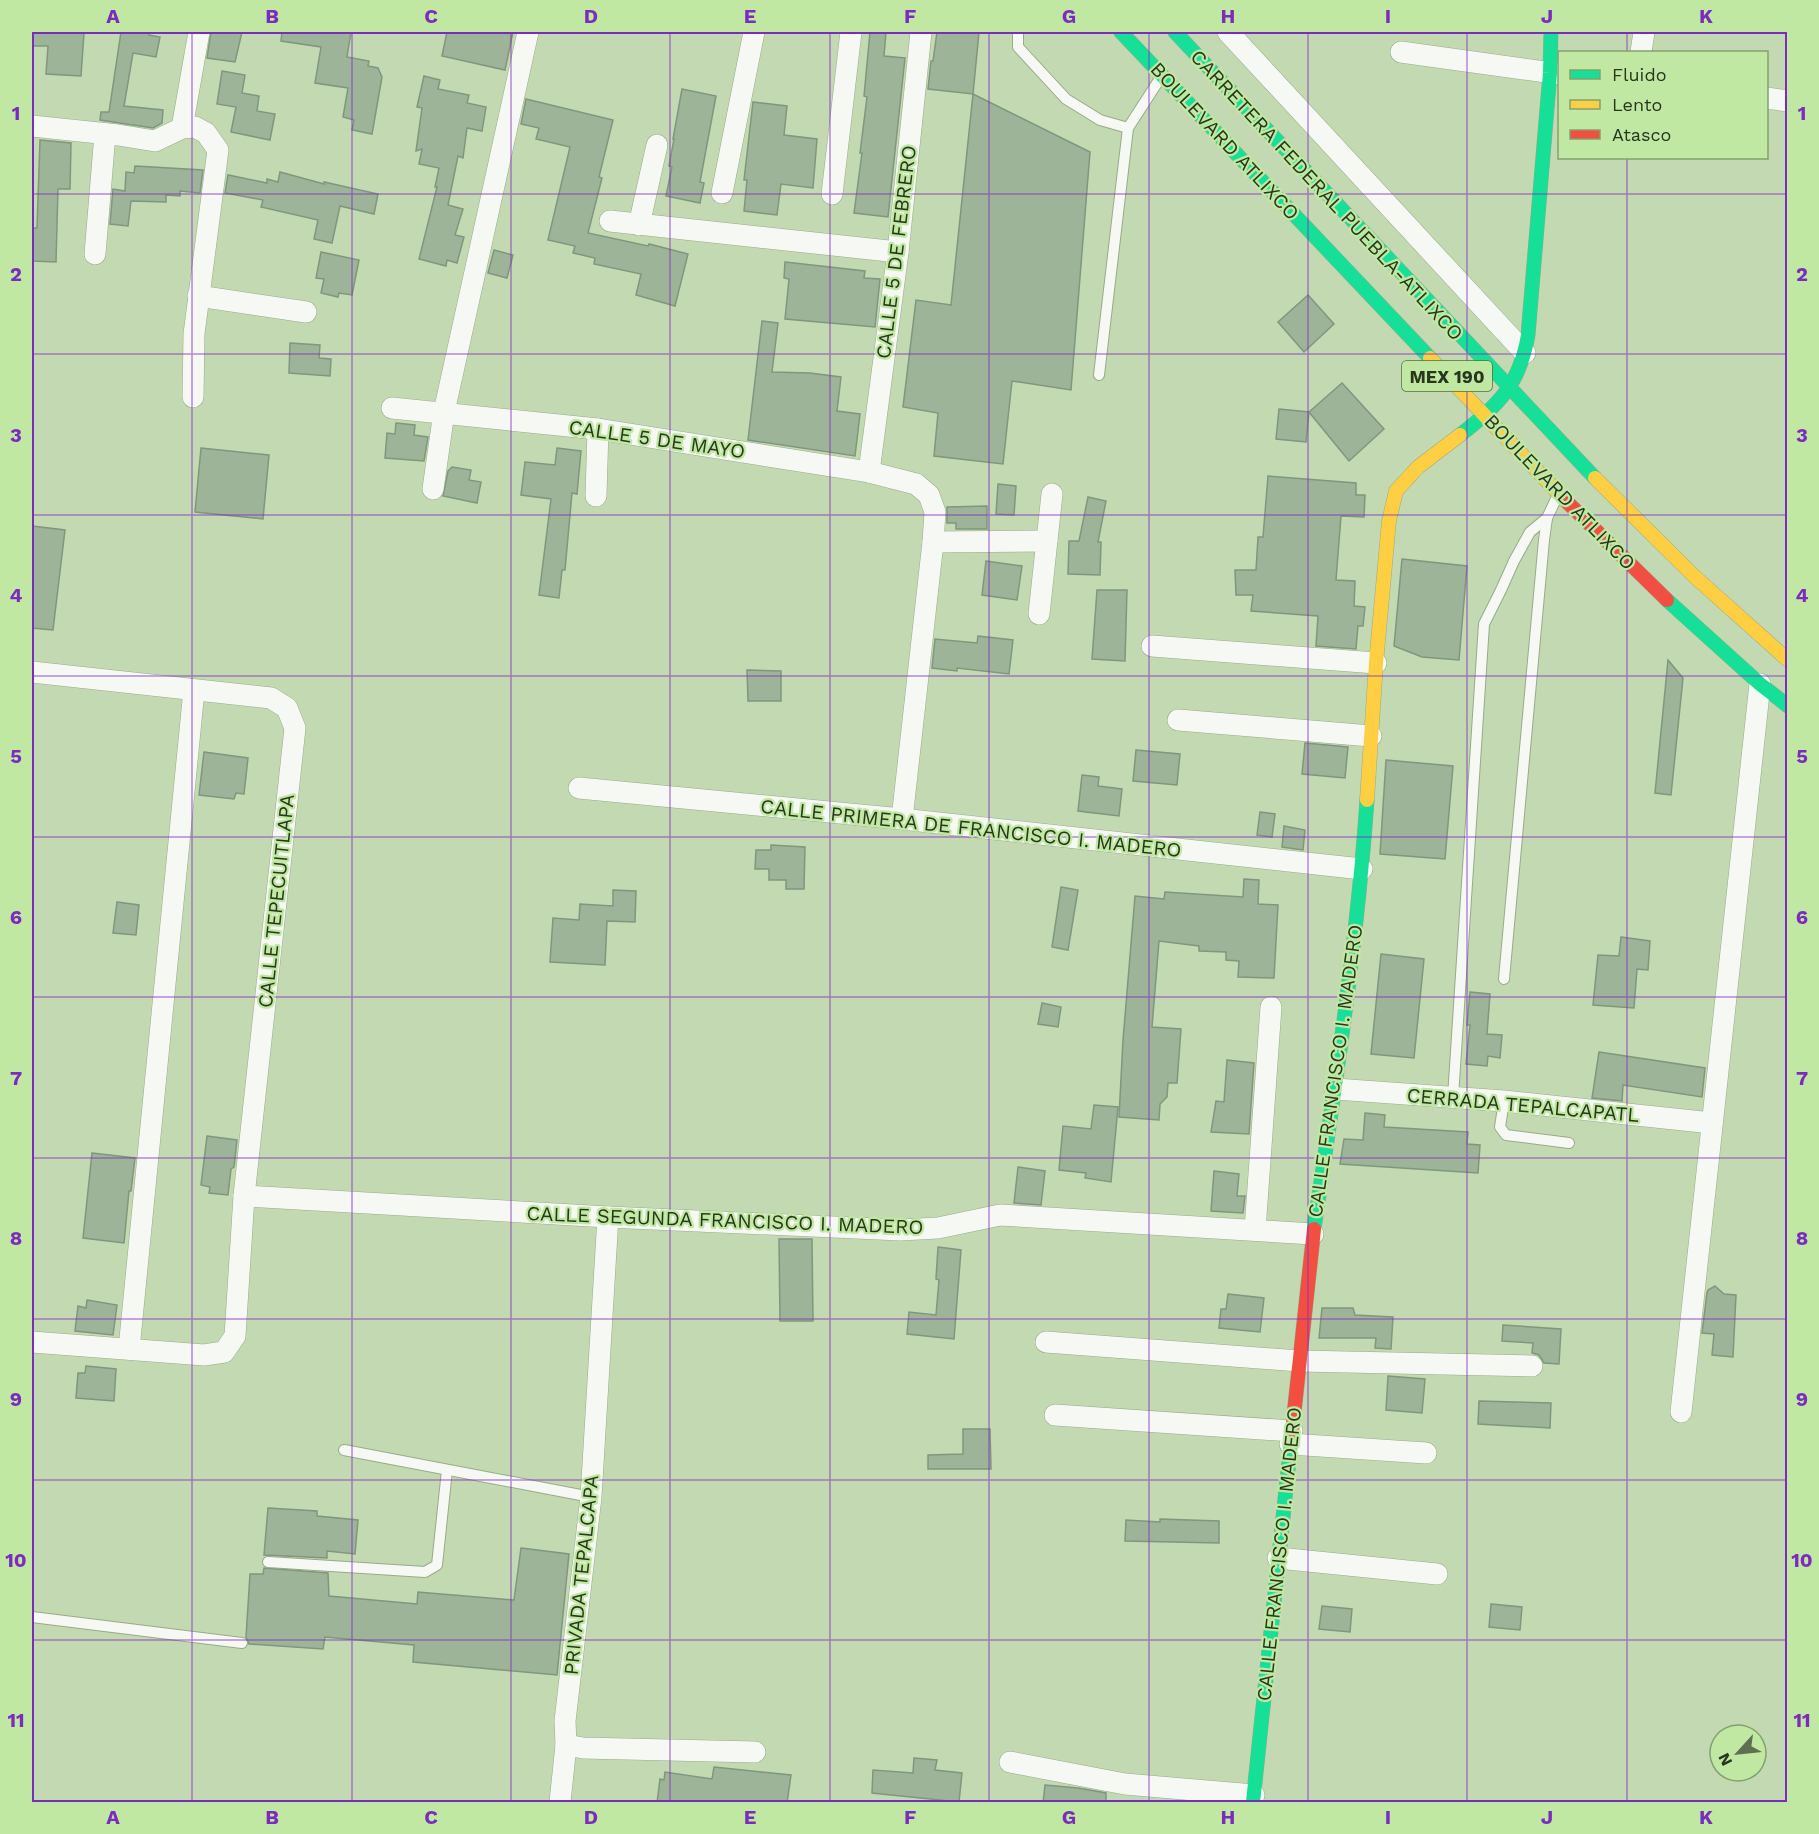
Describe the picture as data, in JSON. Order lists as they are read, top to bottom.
{
  "streets": {
    "street": [
      "BOULEVARD ATLIXCO",
      "CARRETERA FEDERAL PUEBLA-ATLIXCO",
      "CALLE 5 DE FEBRERO",
      "MEX 190",
      "CALLE 5 DE MAYO",
      "CALLE PRIMERA DE FRANCISCO I. MADERO",
      "CALLE TEPECUITLAPA",
      "CALLE FRANCISCO I. MADERO",
      "CERRADA TEPALCAPATL",
      "CALLE SEGUNDA FRANCISCO I. MADERO",
      "PRIVADA TEPALCAPA"
    ]
  },
  "crossings": [
    ["BOULEVARD ATLIXCO", "CALLE FRANCISCO I. MADERO"],
    ["CARRETERA FEDERAL PUEBLA-ATLIXCO", "CALLE FRANCISCO I. MADERO"],
    ["CALLE 5 DE FEBRERO", "CALLE 5 DE MAYO"],
    ["CALLE 5 DE MAYO", "CALLE PRIMERA DE FRANCISCO I. MADERO"],
    ["CALLE PRIMERA DE FRANCISCO I. MADERO", "CALLE FRANCISCO I. MADERO"],
    ["CALLE TEPECUITLAPA", "CALLE SEGUNDA FRANCISCO I. MADERO"],
    ["CALLE FRANCISCO I. MADERO", "CERRADA TEPALCAPATL"],
    ["CALLE FRANCISCO I. MADERO", "CALLE SEGUNDA FRANCISCO I. MADERO"],
    ["CALLE SEGUNDA FRANCISCO I. MADERO", "PRIVADA TEPALCAPA"]
  ],
  "legend": ["Fluido", "Lento", "Atasco"],
  "north": "bottom left",
  "grid": {
    "columns": [
      "A",
      "B",
      "C",
      "D",
      "E",
      "F",
      "G",
      "H",
      "I",
      "J",
      "K"
    ],
    "rows": [
      "1",
      "2",
      "3",
      "4",
      "5",
      "6",
      "7",
      "8",
      "9",
      "10",
      "11"
    ]
  }
}
